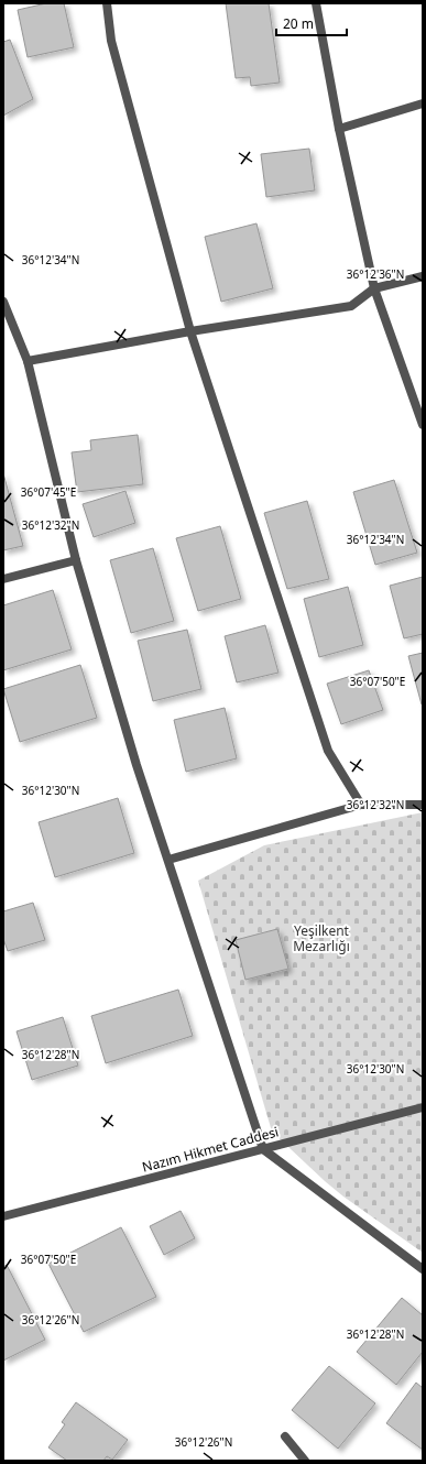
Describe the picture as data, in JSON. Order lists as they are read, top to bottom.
{
  "streets": {
    "street": ["Nazım Hikmet Caddesi"]
  },
  "parks": ["Yeşilkent Mezarlığı"],
  "scale_bar": "20 m",
  "coordinates": [
    "36°12'34\"N",
    "36°12'36\"N",
    "36°07'45\"E",
    "36°12'32\"N",
    "36°07'50\"E",
    "36°12'30\"N",
    "36°12'28\"N",
    "36°12'26\"N"
  ]
}
